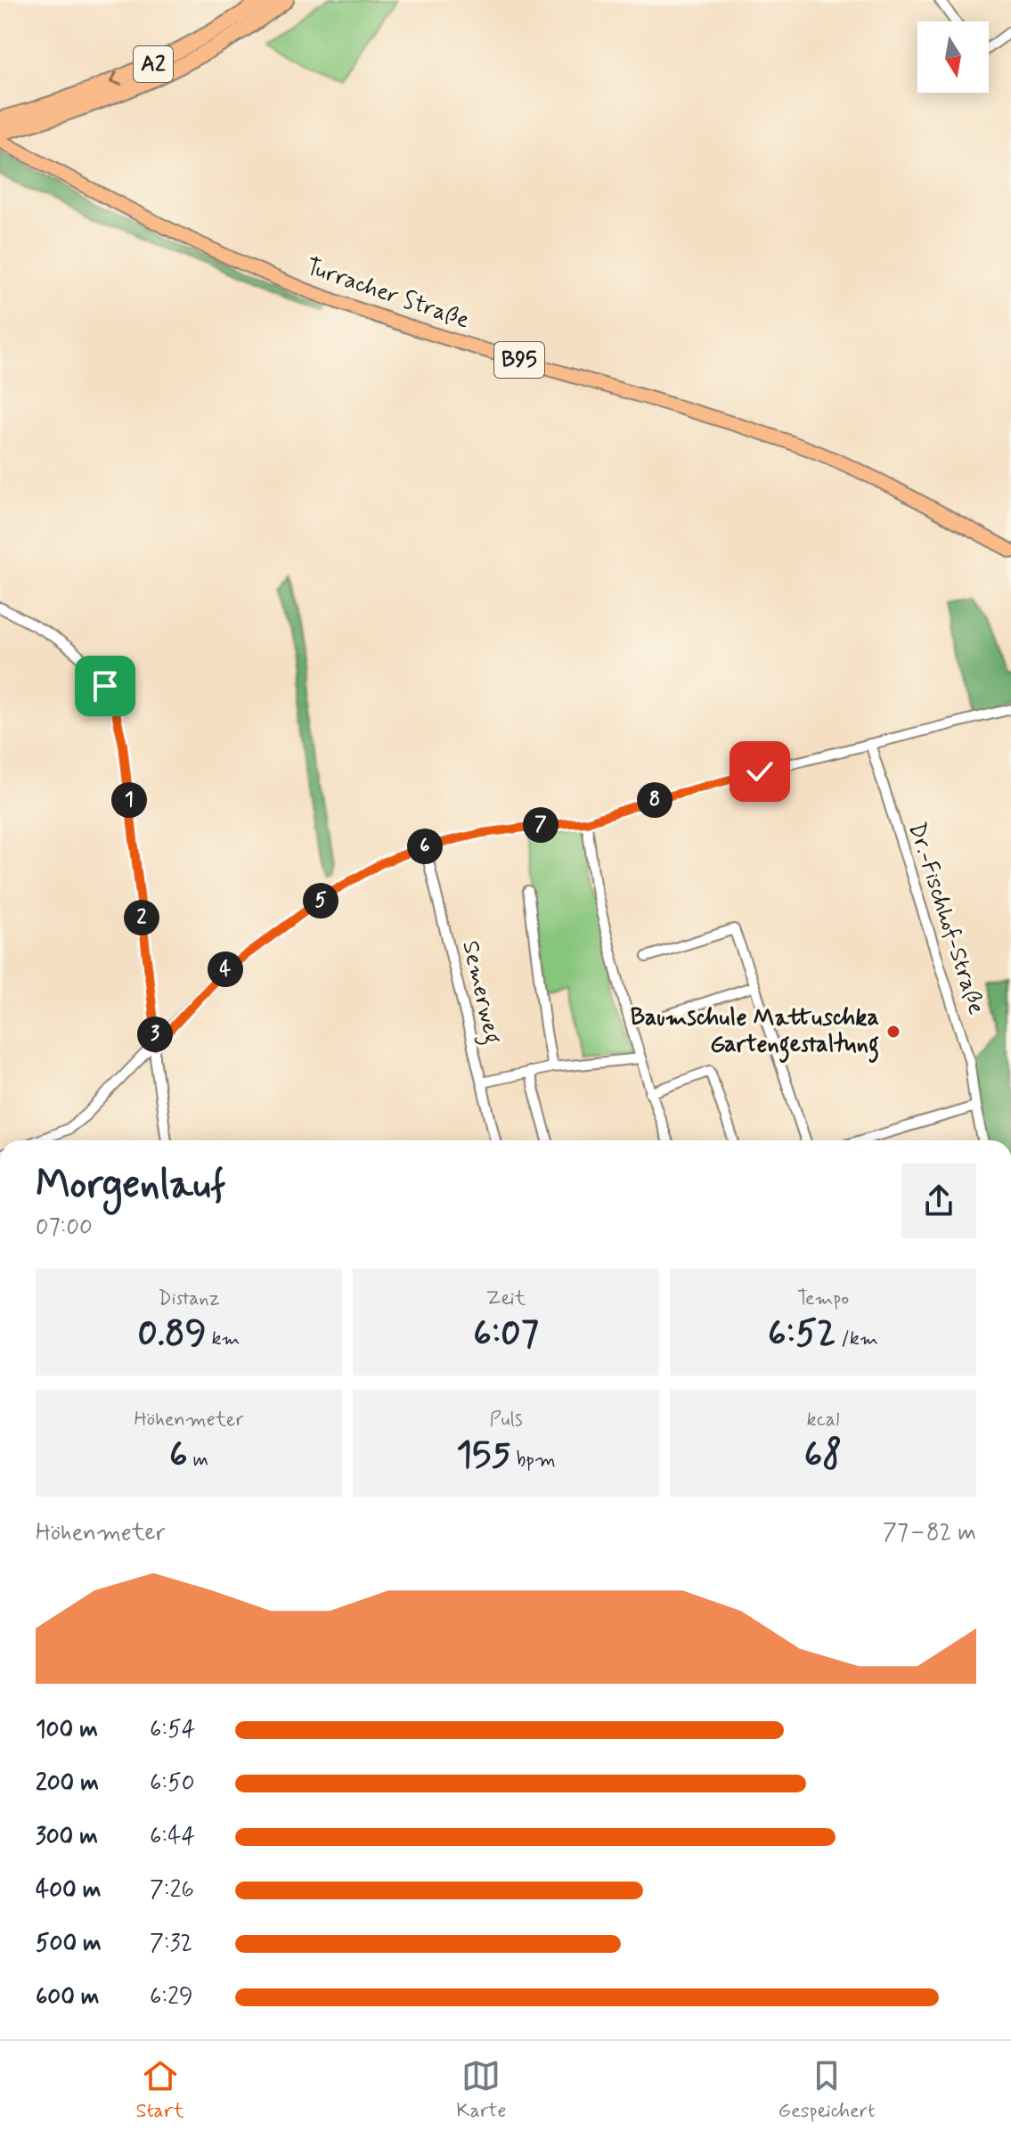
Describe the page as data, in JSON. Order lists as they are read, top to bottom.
{
  "streets": {
    "highway": ["A2"],
    "main road": ["Turracher Straße", "B95"],
    "street": ["Dr.-Fischhof-Straße", "Semerweg"]
  },
  "places": ["Baumschule Mattuschka Gartengestaltung"],
  "north": "bottom",
  "page": {
    "pins": [
      "1",
      "8",
      "7",
      "6",
      "5",
      "2",
      "4",
      "3"
    ],
    "heading": ["Morgenlauf", "07:00"],
    "stats": [
      ["Distanz", "0.89 km"],
      ["Zeit", "6:07"],
      ["Tempo", "6:52 /km"],
      ["Höhenmeter", "6 m"],
      ["Puls", "155 bpm"],
      ["kcal", "68"]
    ],
    "chart": ["Höhenmeter", "77–82 m"],
    "list": [
      {
        "name": "100 m",
        "note": "6:54"
      },
      {
        "name": "200 m",
        "note": "6:50"
      },
      {
        "name": "300 m",
        "note": "6:44"
      },
      {
        "name": "400 m",
        "note": "7:26"
      },
      {
        "name": "500 m",
        "note": "7:32"
      },
      {
        "name": "600 m",
        "note": "6:29"
      }
    ],
    "tabs": ["Start", "Karte", "Gespeichert"]
  }
}
